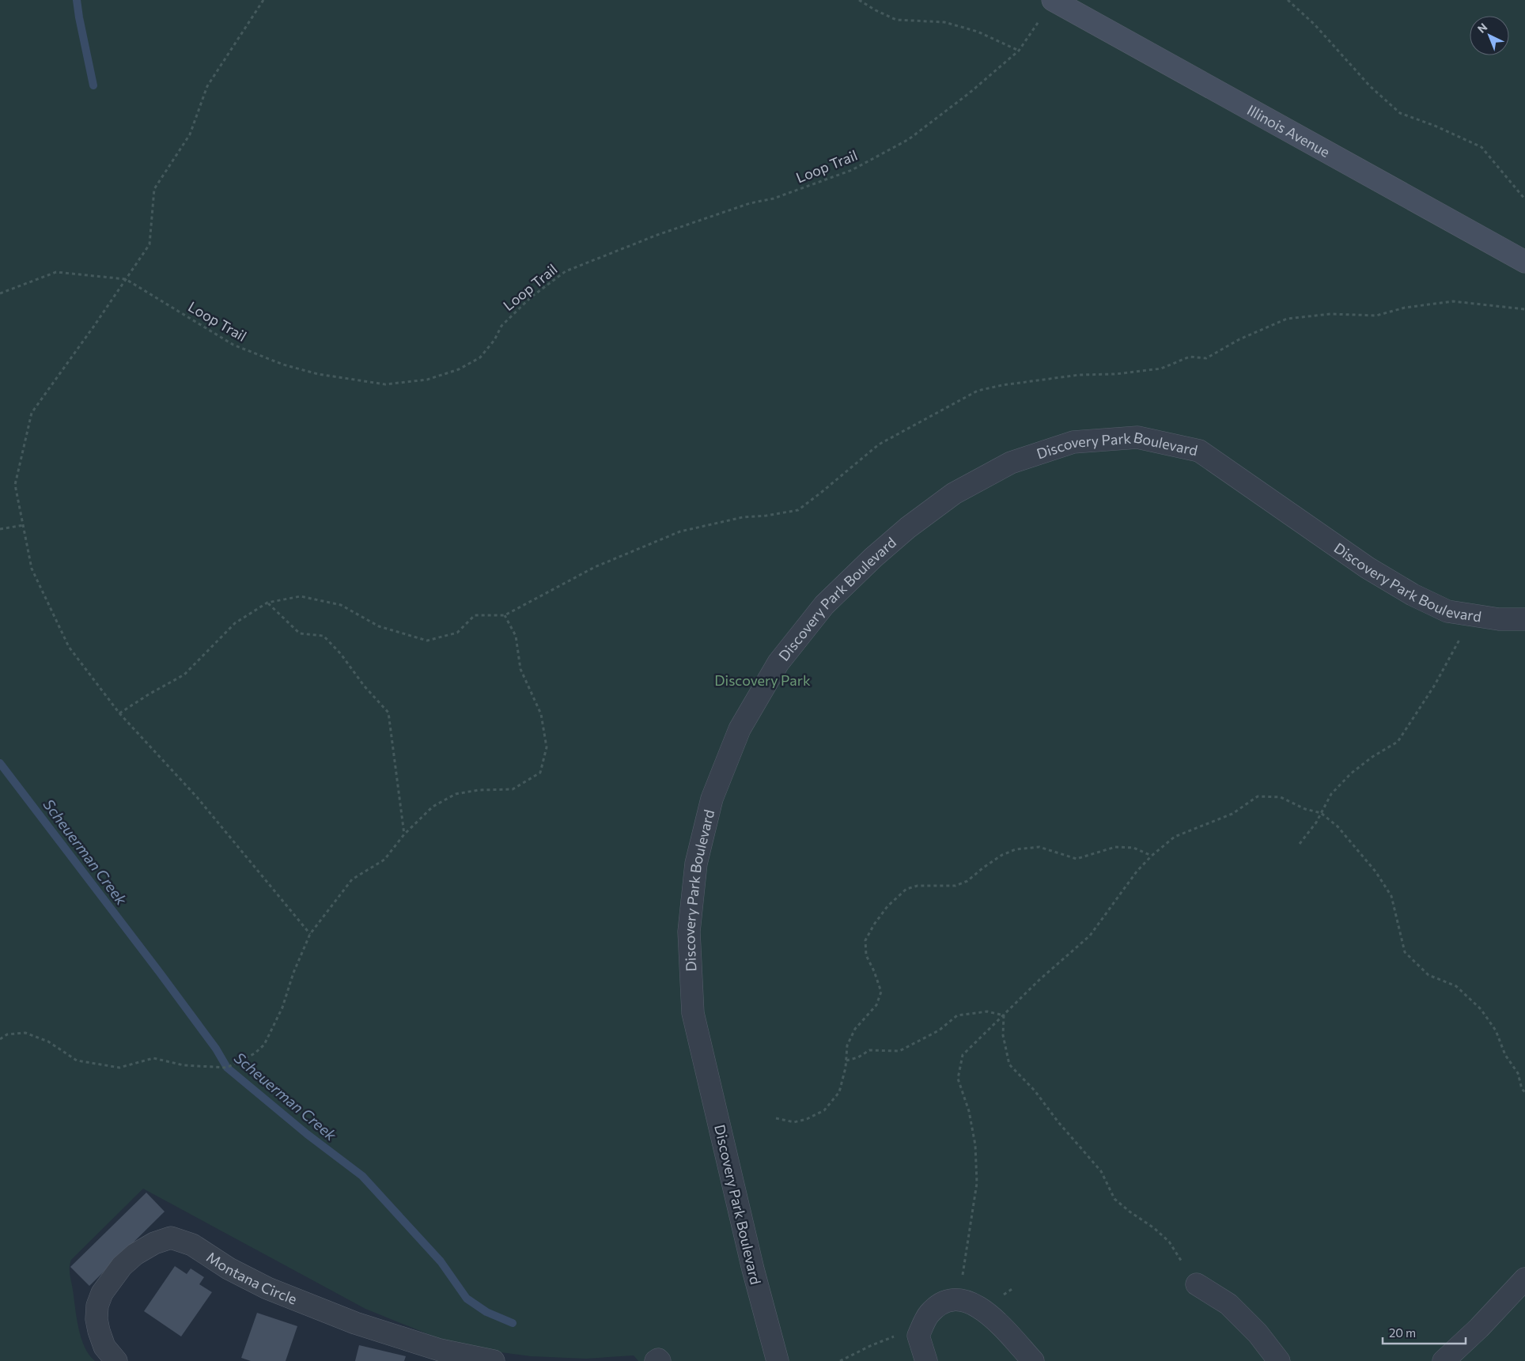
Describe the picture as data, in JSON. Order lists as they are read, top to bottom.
{
  "streets": {
    "street": ["Illinois Avenue", "Discovery Park Boulevard", "Montana Circle"],
    "path": ["Loop Trail"]
  },
  "crossings": [
    ["Illinois Avenue", "Loop Trail"]
  ],
  "water": ["Scheuerman Creek"],
  "parks": ["Discovery Park"],
  "scale_bar": "20 m",
  "north": "top left"
}
